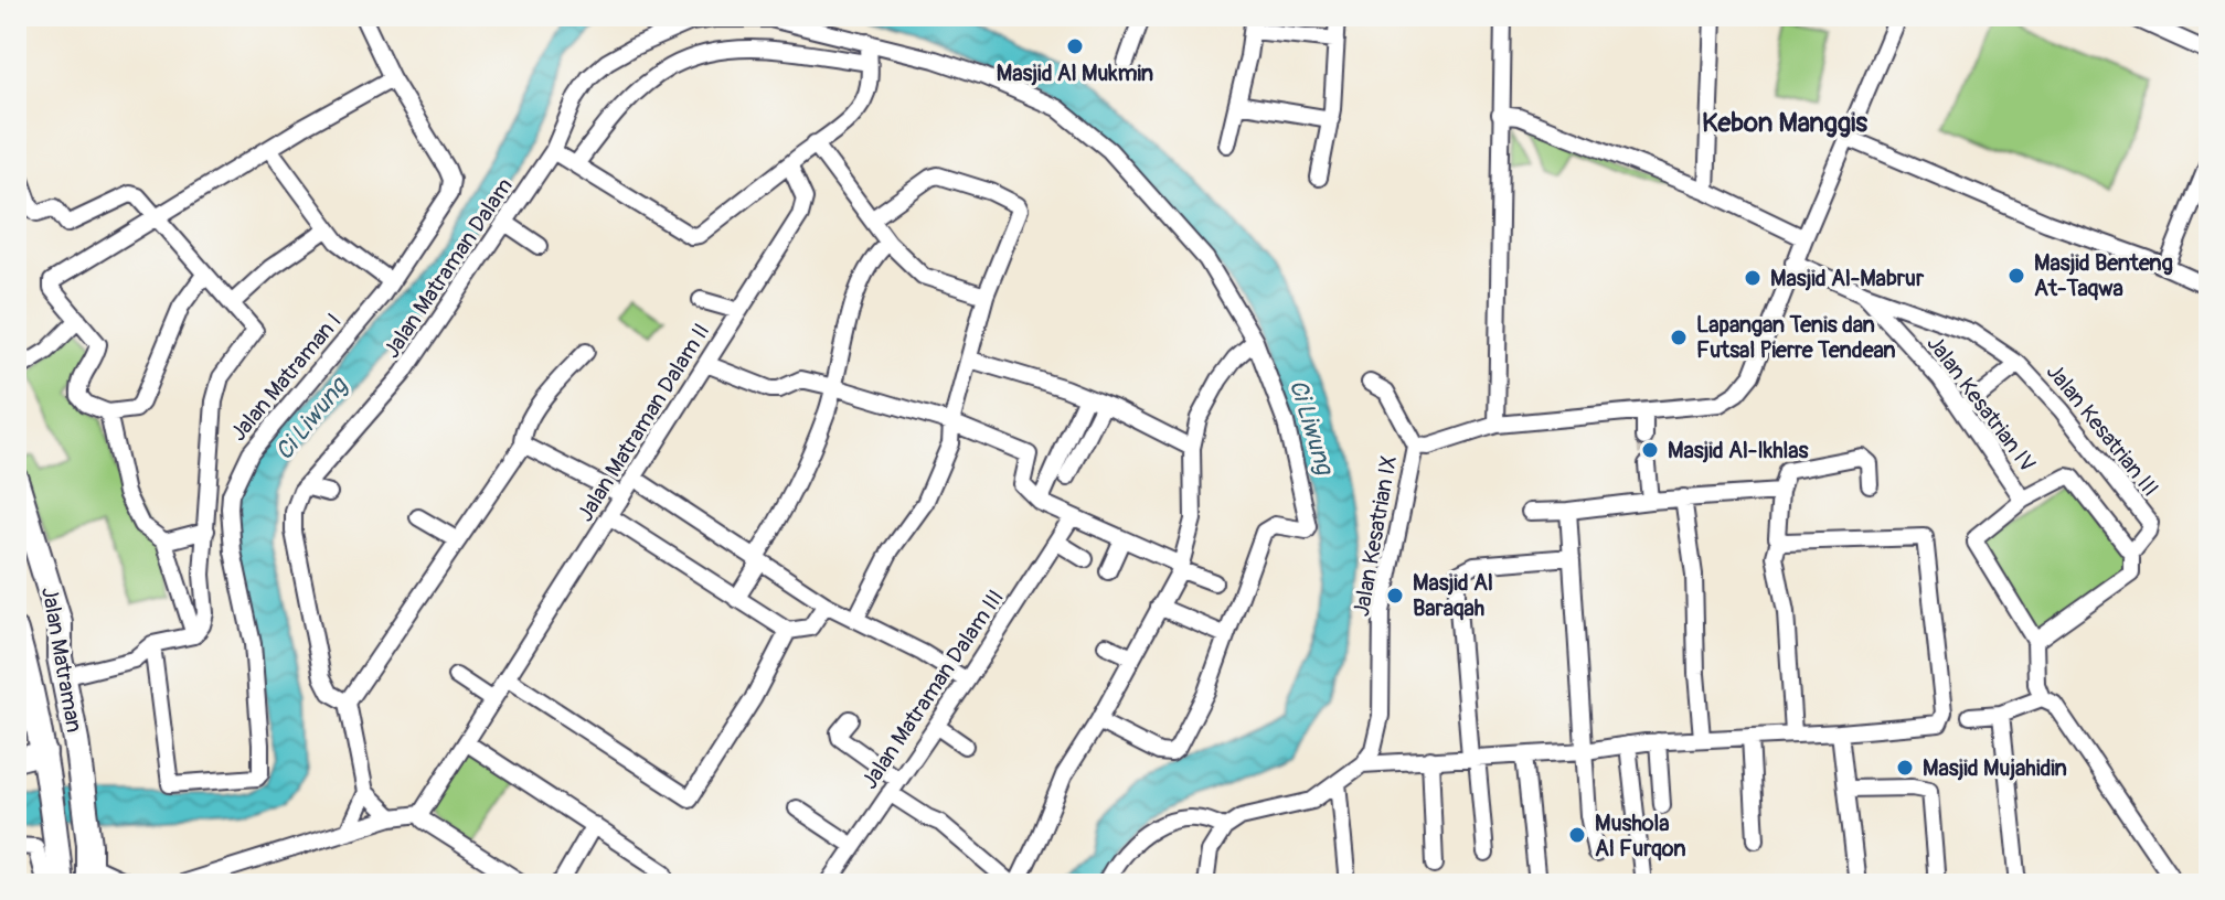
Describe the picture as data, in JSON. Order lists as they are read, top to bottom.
{
  "streets": {
    "main road": ["Jalan Matraman"],
    "street": [
      "Jalan Matraman Dalam",
      "Jalan Matraman I",
      "Jalan Kesatrian IV",
      "Jalan Matraman Dalam II",
      "Jalan Kesatrian III",
      "Jalan Kesatrian IX",
      "Jalan Matraman Dalam III"
    ]
  },
  "crossings": [
    ["Jalan Kesatrian IV", "Jalan Kesatrian III"],
    ["Jalan Kesatrian III", "Jalan Kesatrian IX"]
  ],
  "districts": ["Kebon Manggis"],
  "water": ["Ci Liwung"],
  "places": [
    "Masjid Al Mukmin",
    "Masjid Benteng At-Taqwa",
    "Masjid Al-Mabrur",
    "Lapangan Tenis dan Futsal Pierre Tendean",
    "Masjid Al-Ikhlas",
    "Masjid Al Baraqah",
    "Masjid Mujahidin",
    "Mushola Al Furqon"
  ]
}
